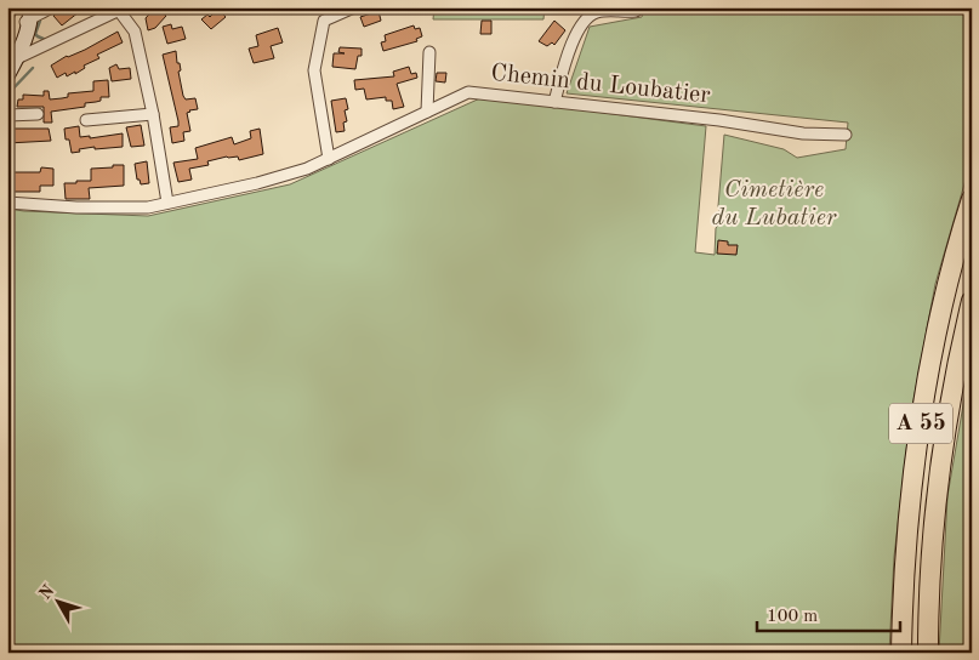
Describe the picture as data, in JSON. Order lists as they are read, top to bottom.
{
  "streets": {
    "highway": ["A 55"],
    "street": ["Chemin du Loubatier"]
  },
  "parks": ["Cimetière du Lubatier"],
  "scale_bar": "100 m",
  "north": "top left"
}
